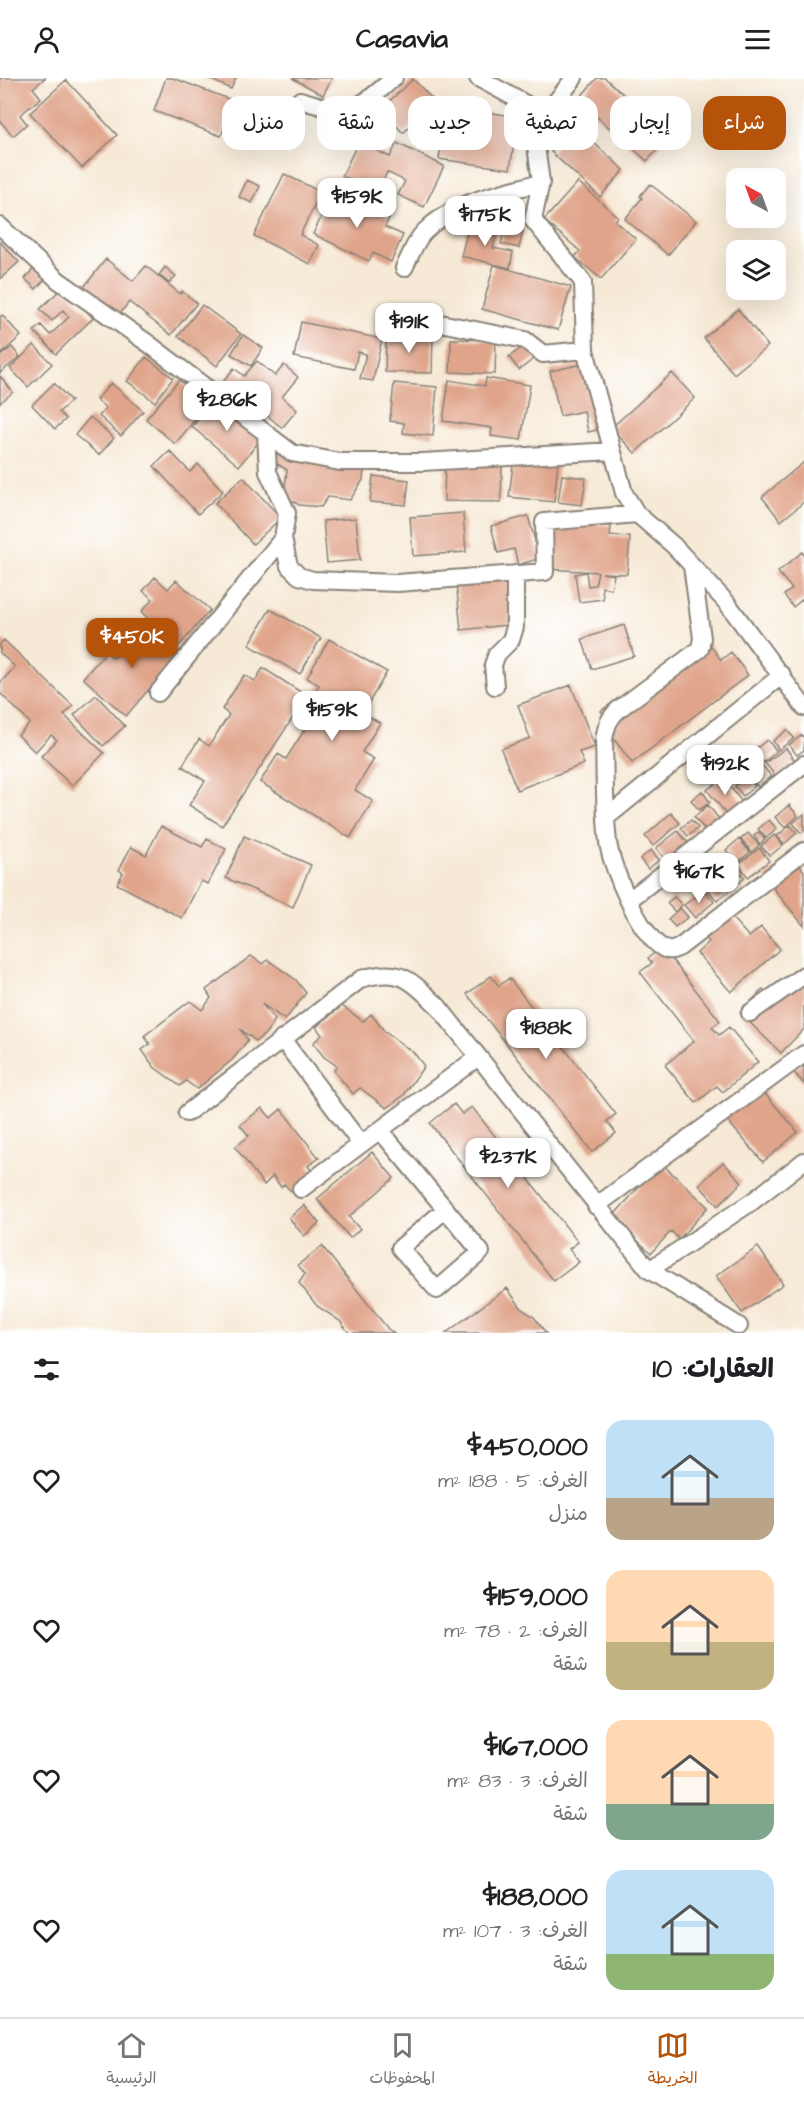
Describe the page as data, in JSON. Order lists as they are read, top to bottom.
{
  "north": "top left",
  "page": {
    "header": "Casavia",
    "chip": [
      "شراء",
      "إيجار",
      "تصفية",
      "جديد",
      "شقة",
      "منزل"
    ],
    "price": [
      "$159K",
      "$175K",
      "$191K",
      "$286K",
      "$450K",
      "$159K",
      "$192K",
      "$167K",
      "$188K",
      "$237K"
    ],
    "heading": "العقارات: 10",
    "list": [
      {
        "name": "$450,000",
        "note": "الغرف: 5 · 188 m² · منزل"
      },
      {
        "name": "$159,000",
        "note": "الغرف: 2 · 78 m² · شقة"
      },
      {
        "name": "$167,000",
        "note": "الغرف: 3 · 83 m² · شقة"
      },
      {
        "name": "$188,000",
        "note": "الغرف: 3 · 107 m² · شقة"
      }
    ],
    "tabs": ["الخريطة", "المحفوظات", "الرئيسية"]
  }
}
